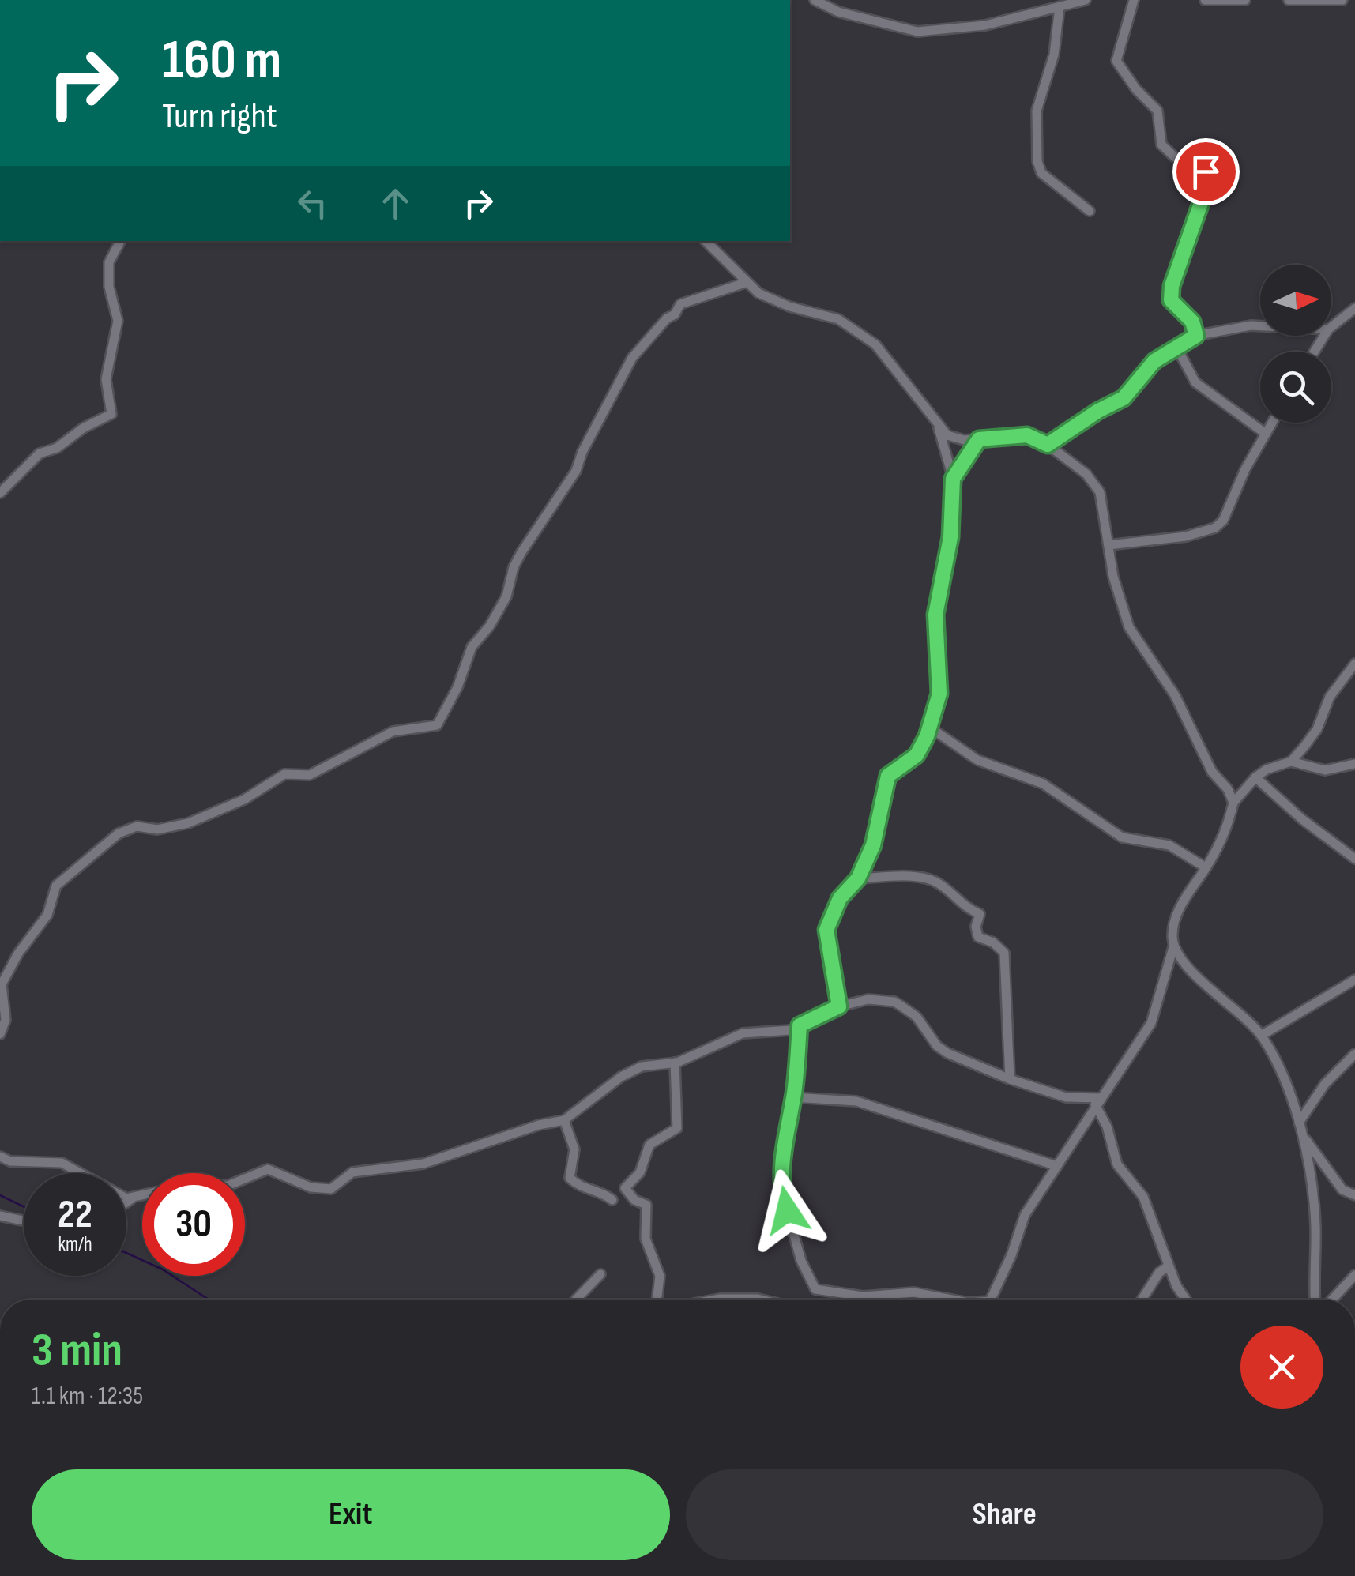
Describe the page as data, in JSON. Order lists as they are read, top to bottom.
{
  "north": "right",
  "page": {
    "turn": ["160 m", "Turn right"],
    "speed": "22 km/h",
    "limit": "30",
    "heading": ["3 min", "1.1 km · 12:35"],
    "buttons": ["Exit", "Share"]
  }
}
